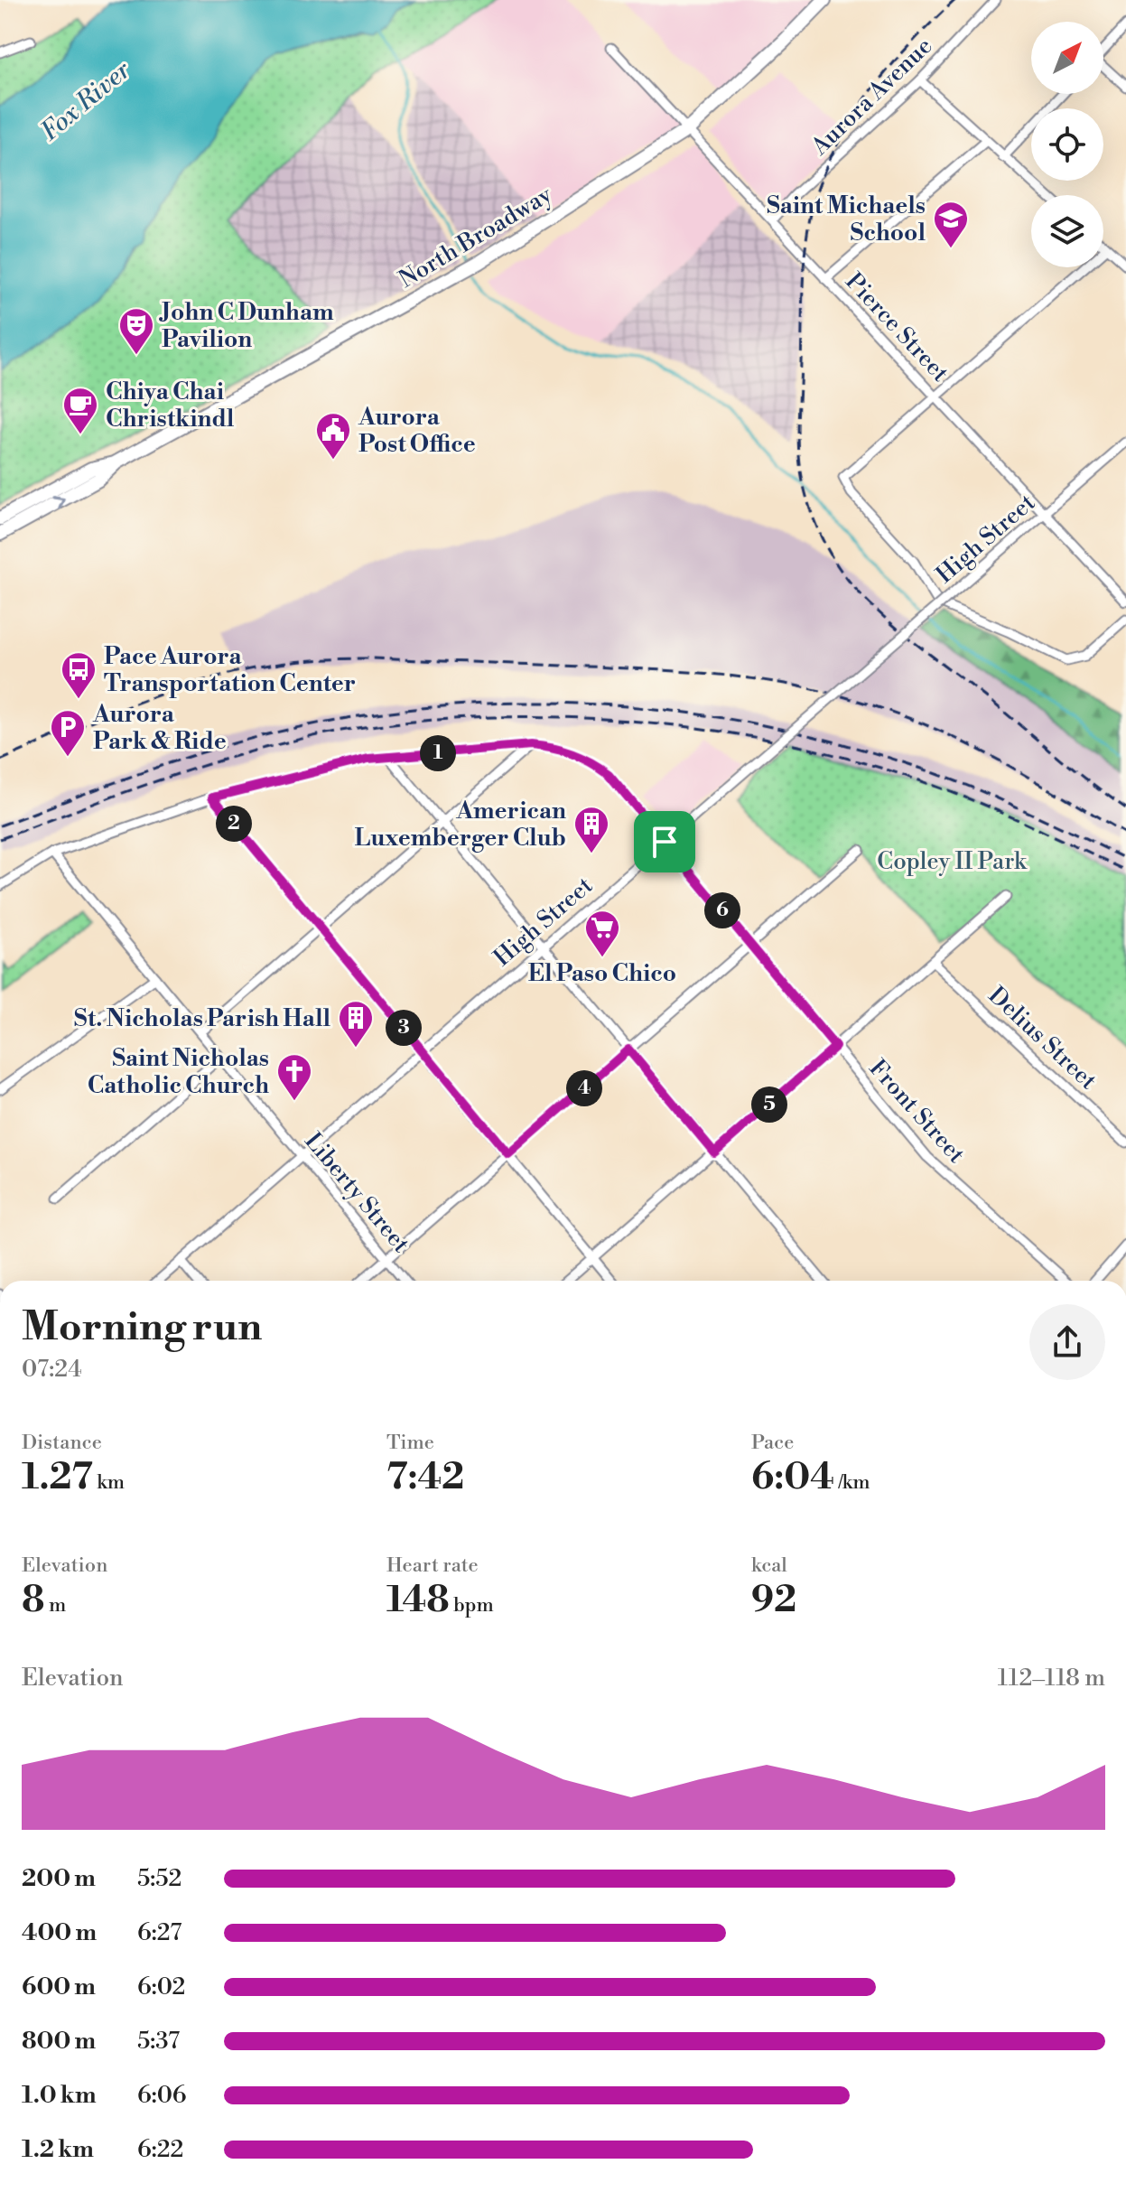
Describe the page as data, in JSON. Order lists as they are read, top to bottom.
{
  "streets": {
    "main road": ["North Broadway"],
    "street": [
      "Aurora Avenue",
      "Pierce Street",
      "High Street",
      "Delius Street",
      "Front Street",
      "Liberty Street"
    ]
  },
  "crossings": [
    ["Aurora Avenue", "Pierce Street"],
    ["North Broadway", "Pierce Street"],
    ["Pierce Street", "High Street"],
    ["High Street", "Front Street"],
    ["High Street", "Liberty Street"],
    ["Front Street", "Liberty Street"]
  ],
  "water": ["Fox River"],
  "parks": ["Copley II Park"],
  "places": {
    "school or university": ["Saint Michaels School"],
    "theatre": ["John C Dunham Pavilion"],
    "cafe": ["Chiya Chai Christkindl"],
    "public building": ["Aurora Post Office"],
    "bus stop": ["Pace Aurora Transportation Center"],
    "parking": ["Aurora Park & Ride"],
    "building": ["American Luxemberger Club", "St. Nicholas Parish Hall"],
    "supermarket": ["El Paso Chico"],
    "church": ["Saint Nicholas Catholic Church"]
  },
  "north": "top right",
  "page": {
    "pins": [
      "1",
      "2",
      "6",
      "3",
      "4",
      "5"
    ],
    "heading": ["Morning run", "07:24"],
    "stats": [
      ["Distance", "1.27 km"],
      ["Time", "7:42"],
      ["Pace", "6:04 /km"],
      ["Elevation", "8 m"],
      ["Heart rate", "148 bpm"],
      ["kcal", "92"]
    ],
    "chart": ["Elevation", "112–118 m"],
    "list": [
      {
        "name": "200 m",
        "note": "5:52"
      },
      {
        "name": "400 m",
        "note": "6:27"
      },
      {
        "name": "600 m",
        "note": "6:02"
      },
      {
        "name": "800 m",
        "note": "5:37"
      },
      {
        "name": "1.0 km",
        "note": "6:06"
      },
      {
        "name": "1.2 km",
        "note": "6:22"
      }
    ]
  }
}
